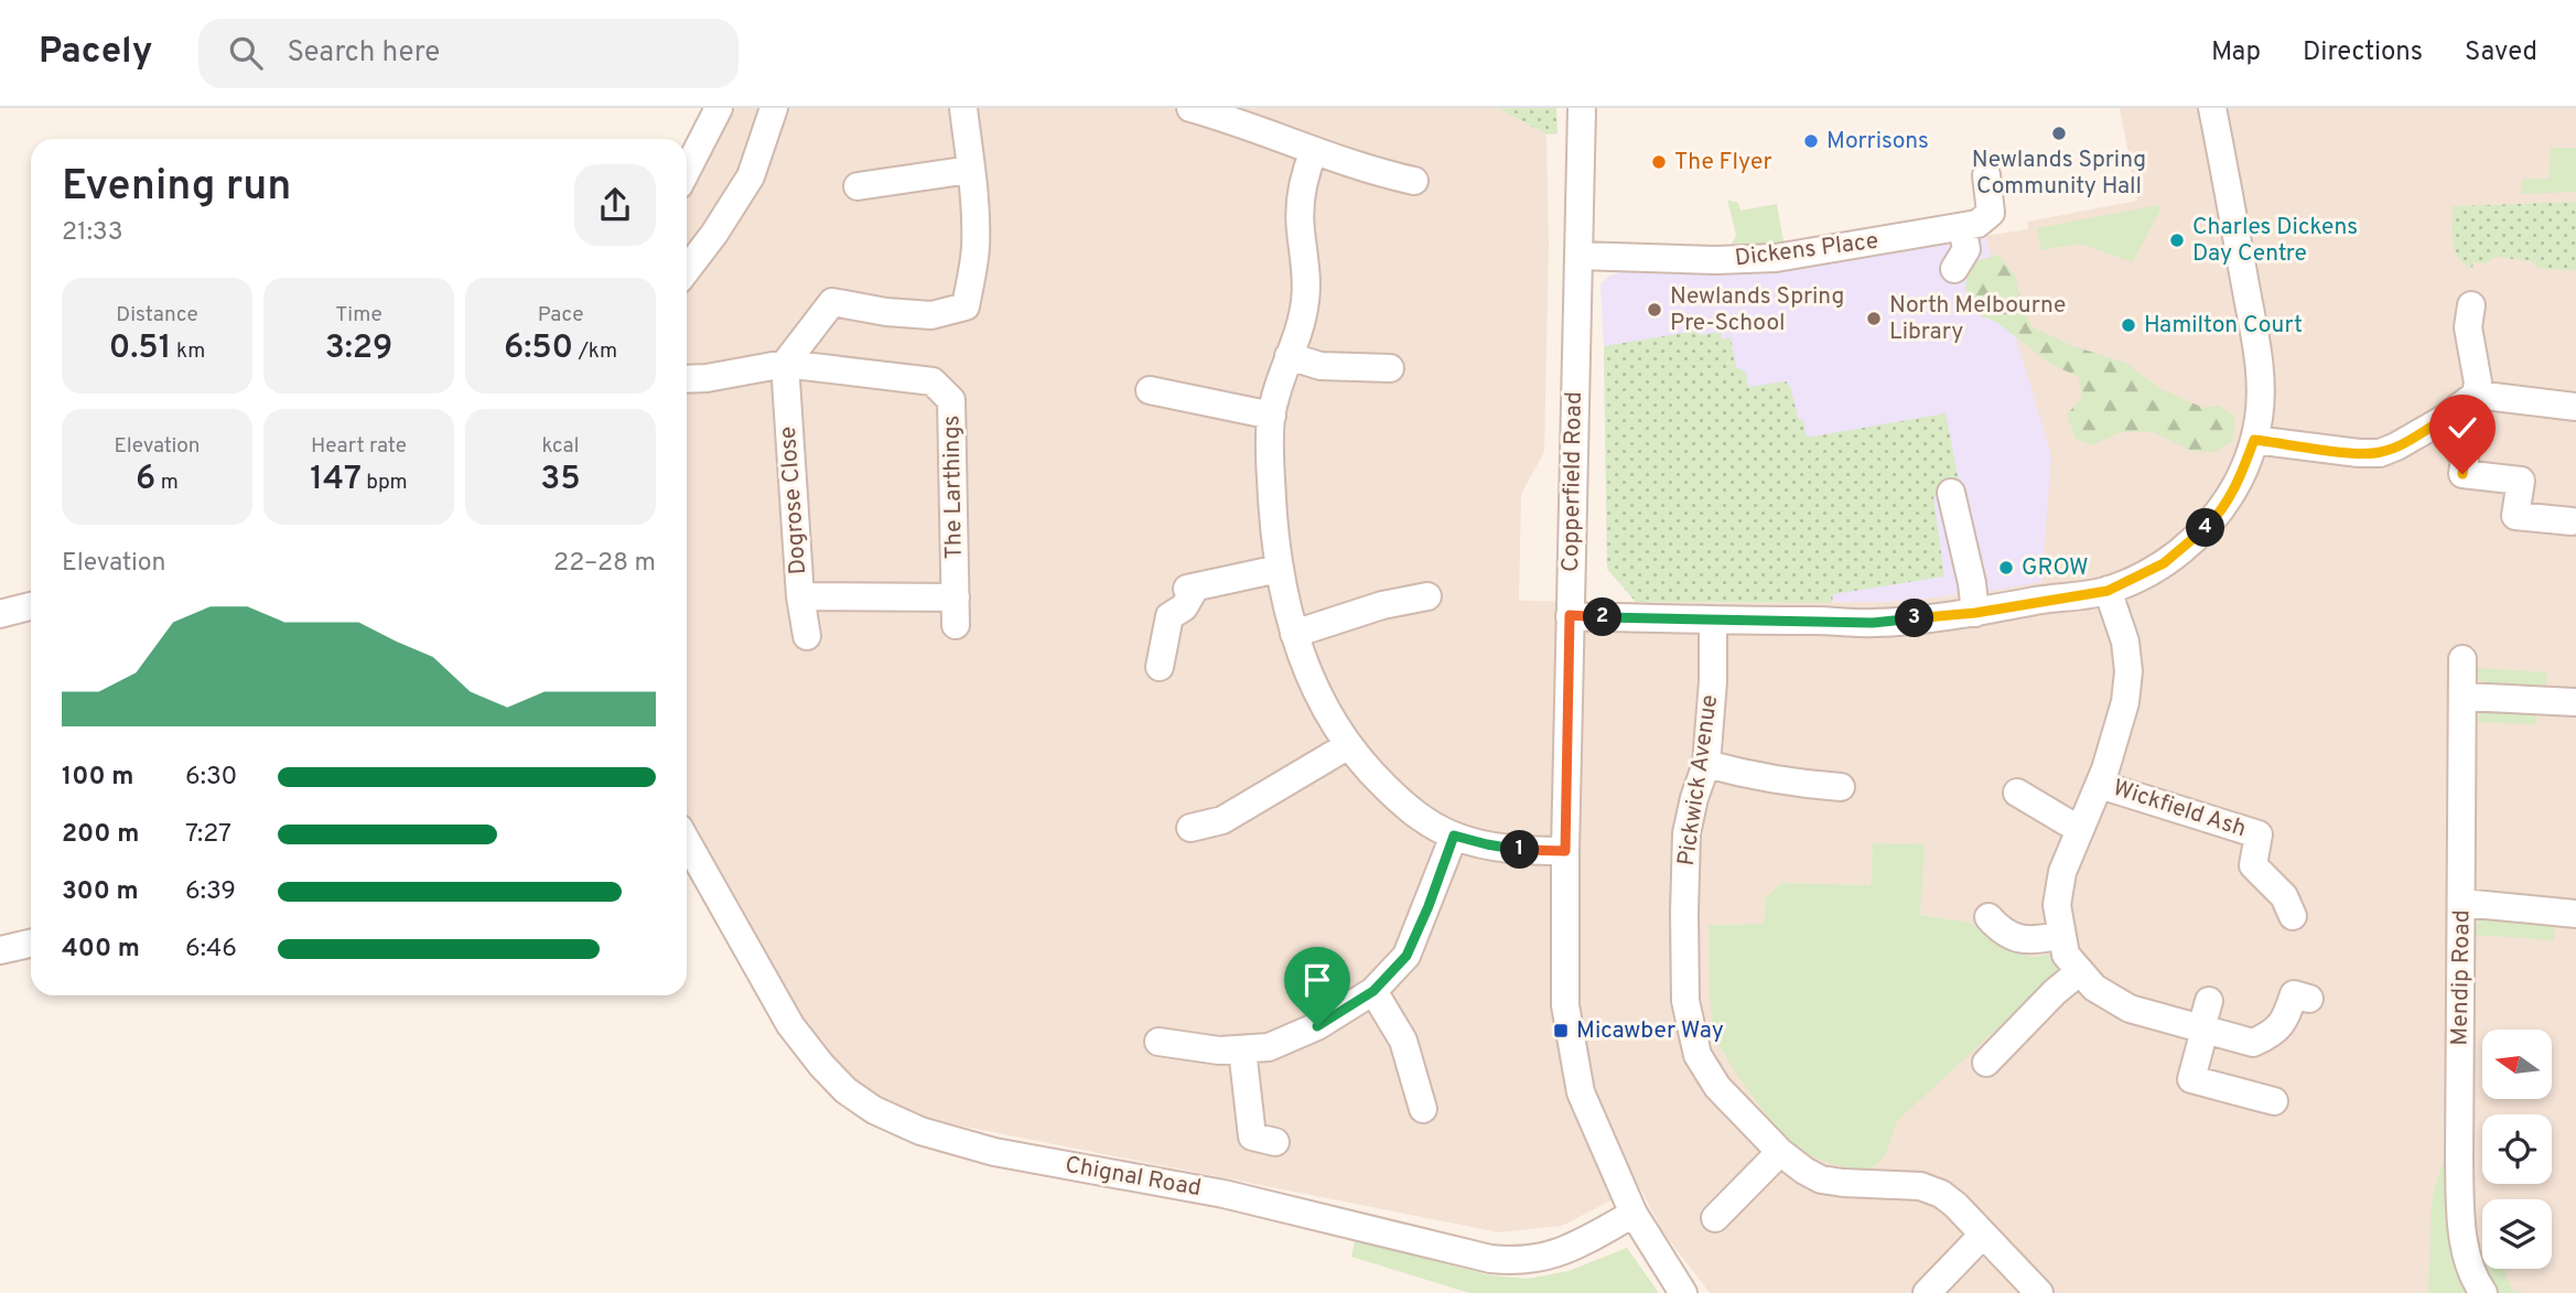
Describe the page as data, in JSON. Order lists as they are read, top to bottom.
{
  "streets": {
    "street": [
      "Dickens Place",
      "Copperfield Road",
      "The Larthings",
      "Dogrose Close",
      "Pickwick Avenue",
      "Wickfield Ash",
      "Mendip Road",
      "Chignal Road"
    ]
  },
  "crossings": [
    ["Dickens Place", "Copperfield Road"],
    ["Copperfield Road", "Chignal Road"],
    ["The Larthings", "Dogrose Close"]
  ],
  "places": {
    "other": [
      "Newlands Spring Community Hall",
      "Morrisons",
      "The Flyer",
      "Charles Dickens Day Centre",
      "Newlands Spring Pre-School",
      "North Melbourne Library",
      "Hamilton Court",
      "GROW"
    ],
    "transit": ["Micawber Way"]
  },
  "north": "left",
  "page": {
    "header": "Pacely",
    "search": "Search here",
    "nav": ["Map", "Directions", "Saved"],
    "heading": ["Evening run", "21:33"],
    "stats": [
      ["Distance", "0.51 km"],
      ["Time", "3:29"],
      ["Pace", "6:50 /km"],
      ["Elevation", "6 m"],
      ["Heart rate", "147 bpm"],
      ["kcal", "35"]
    ],
    "pins": [
      "4",
      "2",
      "3",
      "1"
    ],
    "chart": ["Elevation", "22–28 m"],
    "list": [
      {
        "name": "100 m",
        "note": "6:30"
      },
      {
        "name": "200 m",
        "note": "7:27"
      },
      {
        "name": "300 m",
        "note": "6:39"
      },
      {
        "name": "400 m",
        "note": "6:46"
      }
    ]
  }
}
